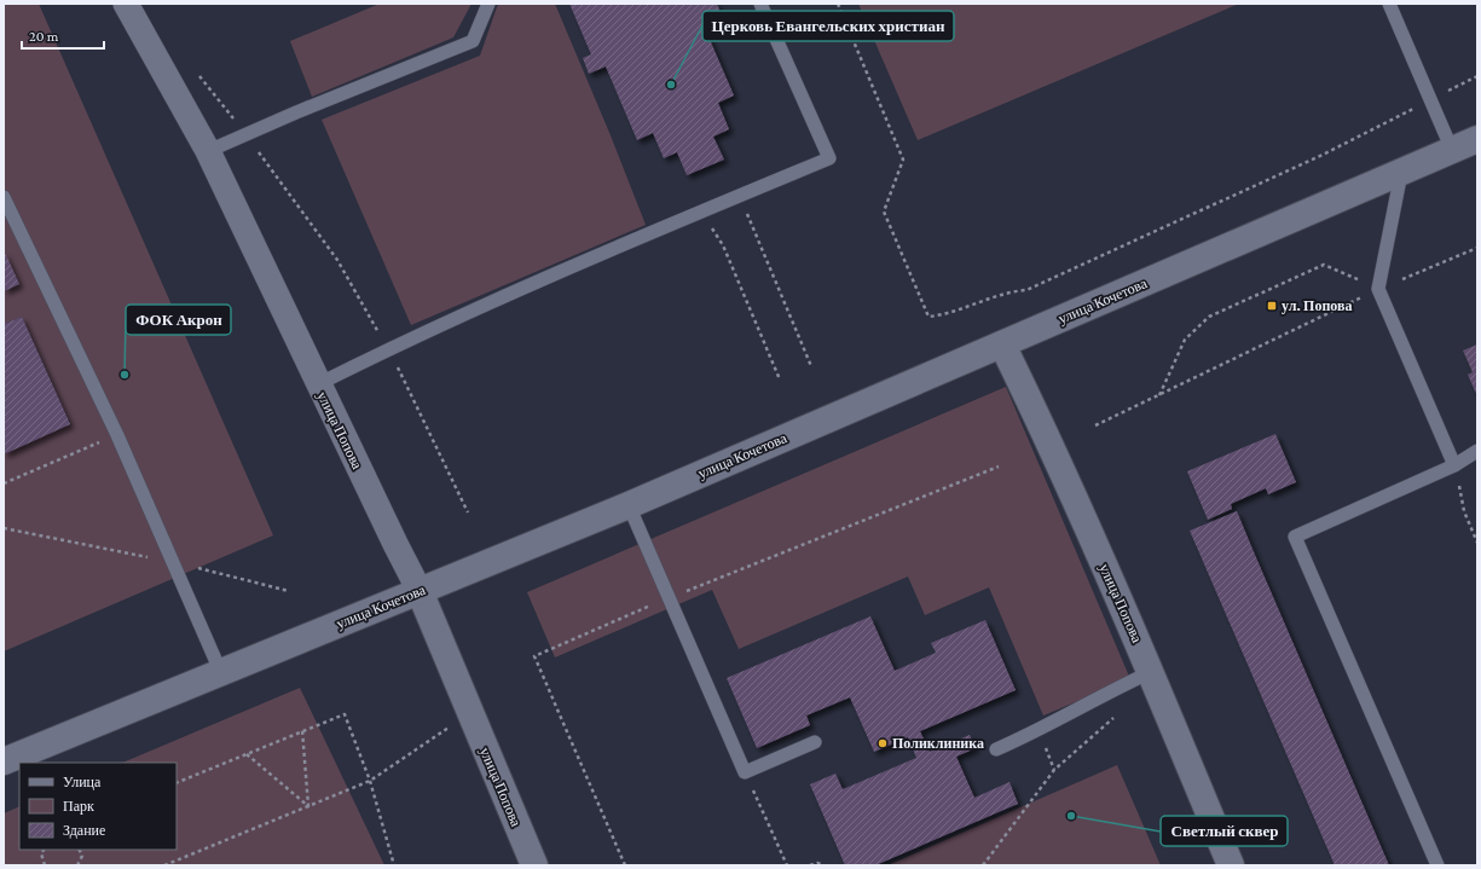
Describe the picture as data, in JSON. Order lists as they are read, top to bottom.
{
  "streets": {
    "main road": ["улица Кочетова", "улица Попова"]
  },
  "crossings": [
    ["улица Кочетова", "улица Попова"]
  ],
  "places": {
    "other": [
      "Церковь Евангельских христиан",
      "ФОК Акрон",
      "Поликлиника",
      "Светлый сквер"
    ],
    "transit": ["ул. Попова"]
  },
  "legend": ["Улица", "Парк", "Здание"],
  "scale_bar": "20 m"
}
